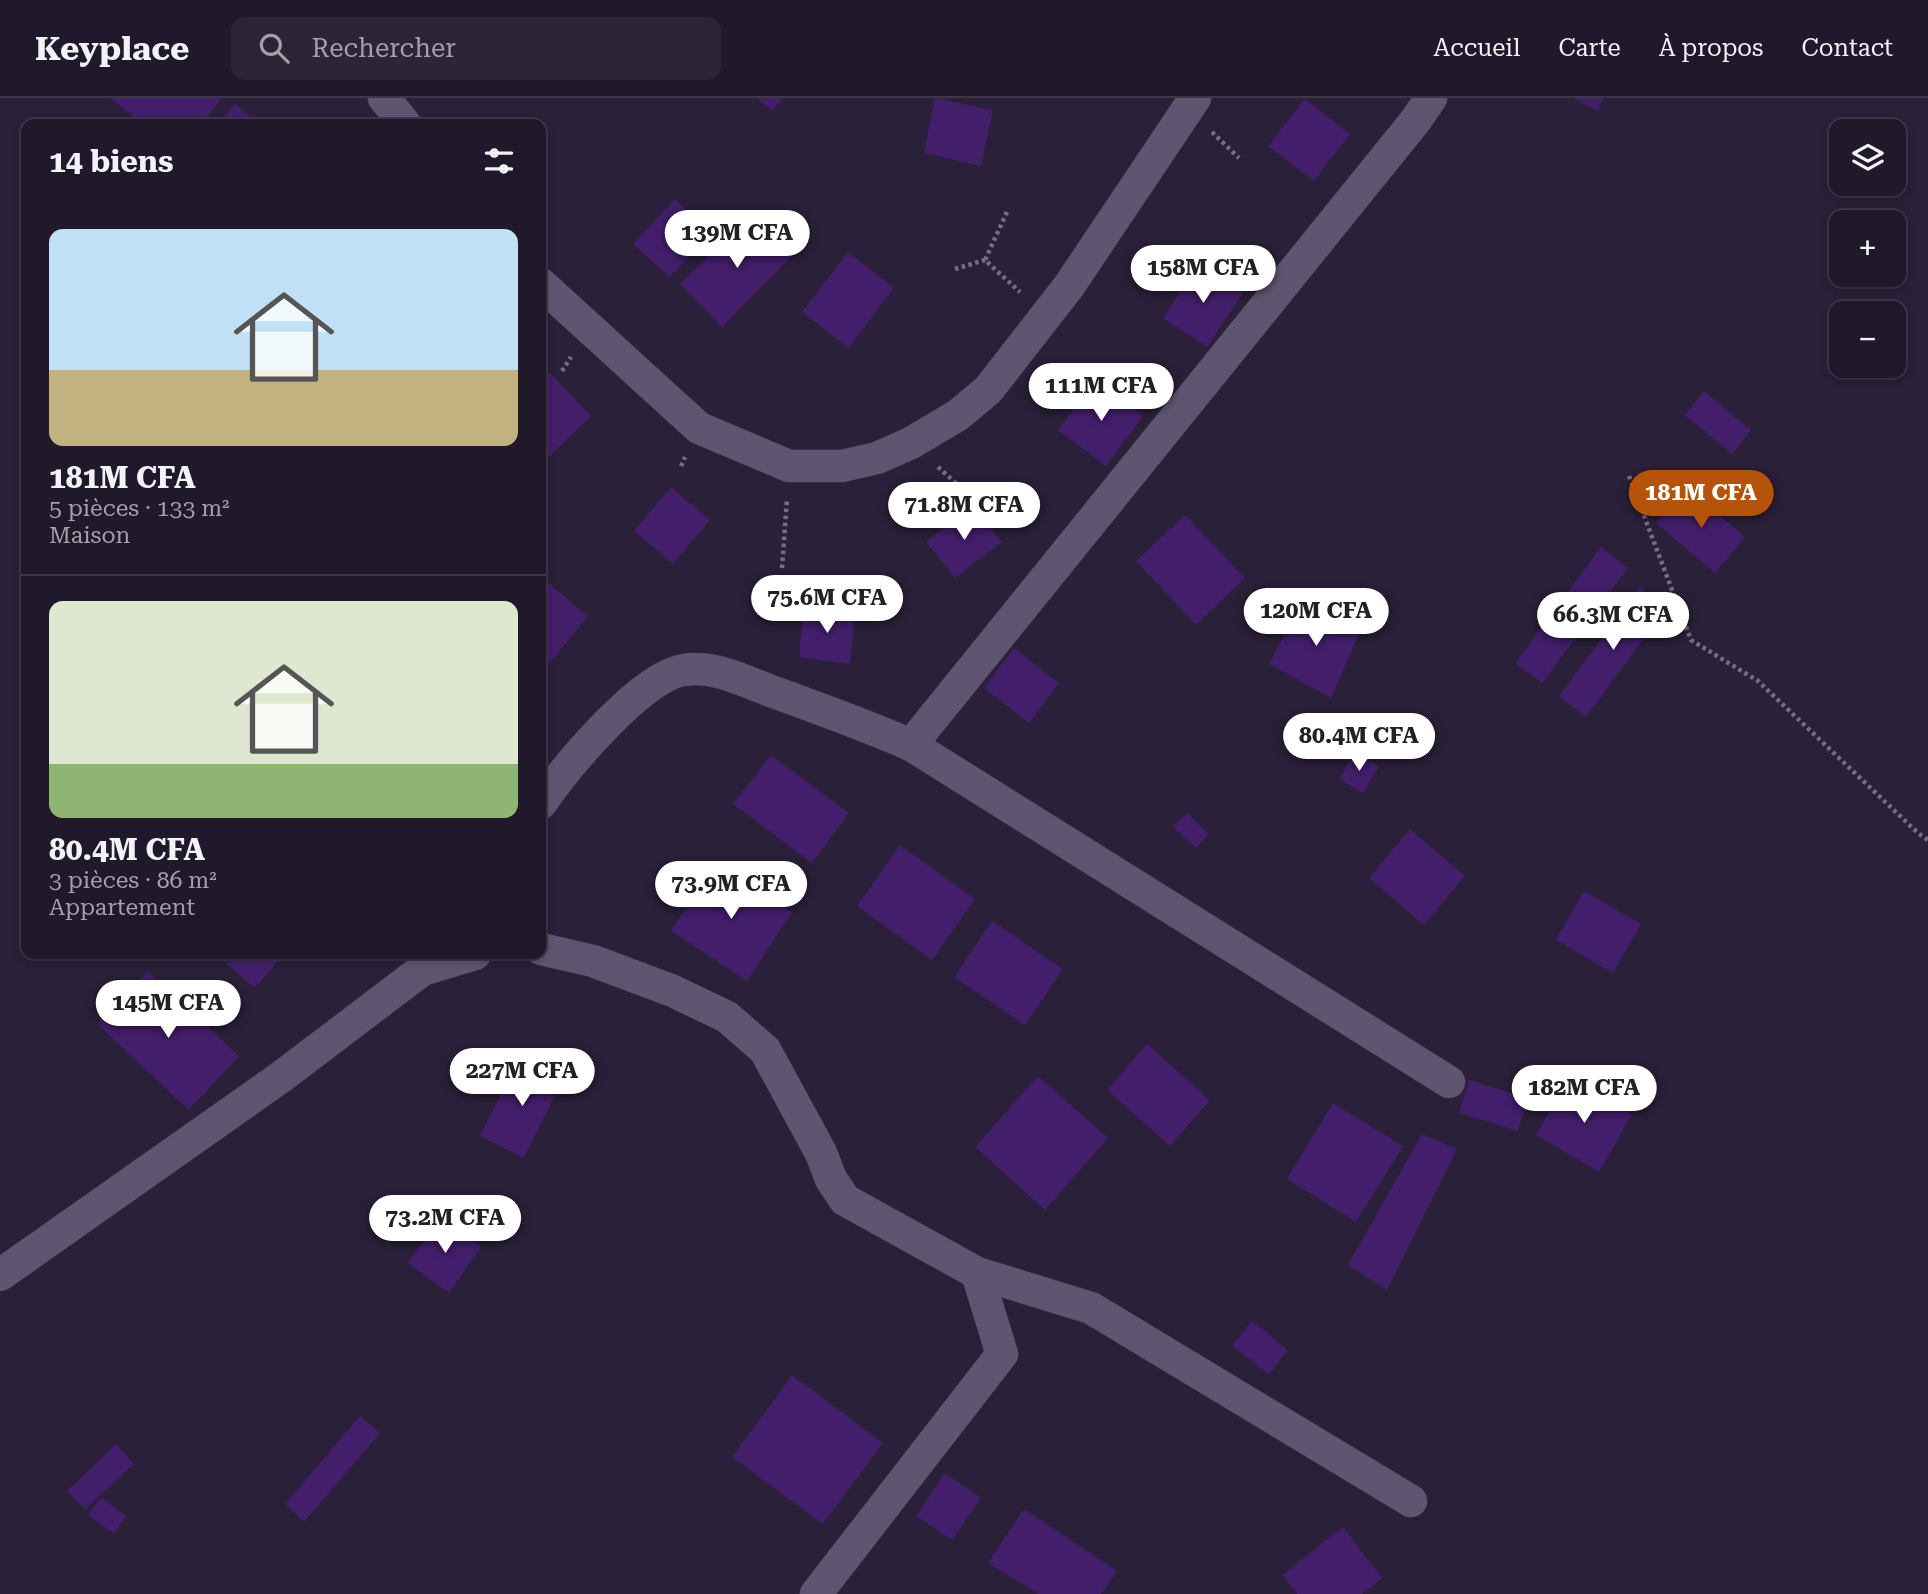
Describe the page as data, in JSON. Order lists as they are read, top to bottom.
{
  "page": {
    "header": "Keyplace",
    "search": "Rechercher",
    "nav": [
      "Accueil",
      "Carte",
      "À propos",
      "Contact"
    ],
    "map_buttons": ["+", "−"],
    "heading": "14 biens",
    "list": [
      {
        "name": "181M CFA",
        "note": "5 pièces · 133 m² · Maison"
      },
      {
        "name": "80.4M CFA",
        "note": "3 pièces · 86 m² · Appartement"
      }
    ],
    "price": [
      "139M CFA",
      "158M CFA",
      "111M CFA",
      "181M CFA",
      "71.8M CFA",
      "75.6M CFA",
      "120M CFA",
      "66.3M CFA",
      "80.4M CFA",
      "73.9M CFA",
      "145M CFA",
      "227M CFA",
      "182M CFA",
      "73.2M CFA"
    ]
  }
}
